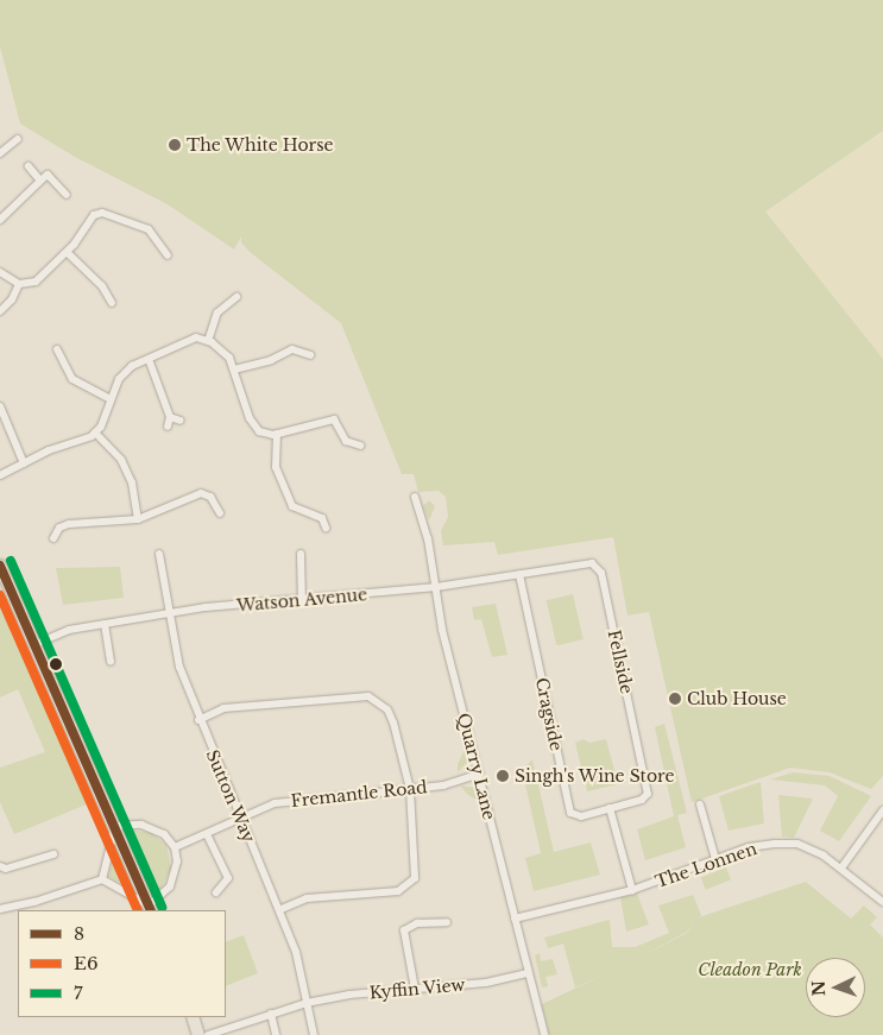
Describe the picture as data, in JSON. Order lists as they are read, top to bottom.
{
  "streets": {
    "street": [
      "Watson Avenue",
      "Fellside",
      "Cragside",
      "Quarry Lane",
      "Fremantle Road",
      "Sutton Way",
      "The Lonnen",
      "Kyffin View"
    ]
  },
  "crossings": [
    ["Watson Avenue", "Fellside"],
    ["Watson Avenue", "Cragside"],
    ["Watson Avenue", "Quarry Lane"],
    ["Watson Avenue", "Sutton Way"],
    ["Fellside", "Cragside"],
    ["Quarry Lane", "Fremantle Road"],
    ["Quarry Lane", "The Lonnen"],
    ["Quarry Lane", "Kyffin View"],
    ["Fremantle Road", "Sutton Way"],
    ["Sutton Way", "Kyffin View"]
  ],
  "parks": ["Cleadon Park"],
  "places": ["The White Horse", "Club House", "Singh's Wine Store"],
  "lines": ["transit line 7", "transit line 8", "transit line E6"],
  "legend": ["8", "E6", "7"],
  "north": "left"
}
